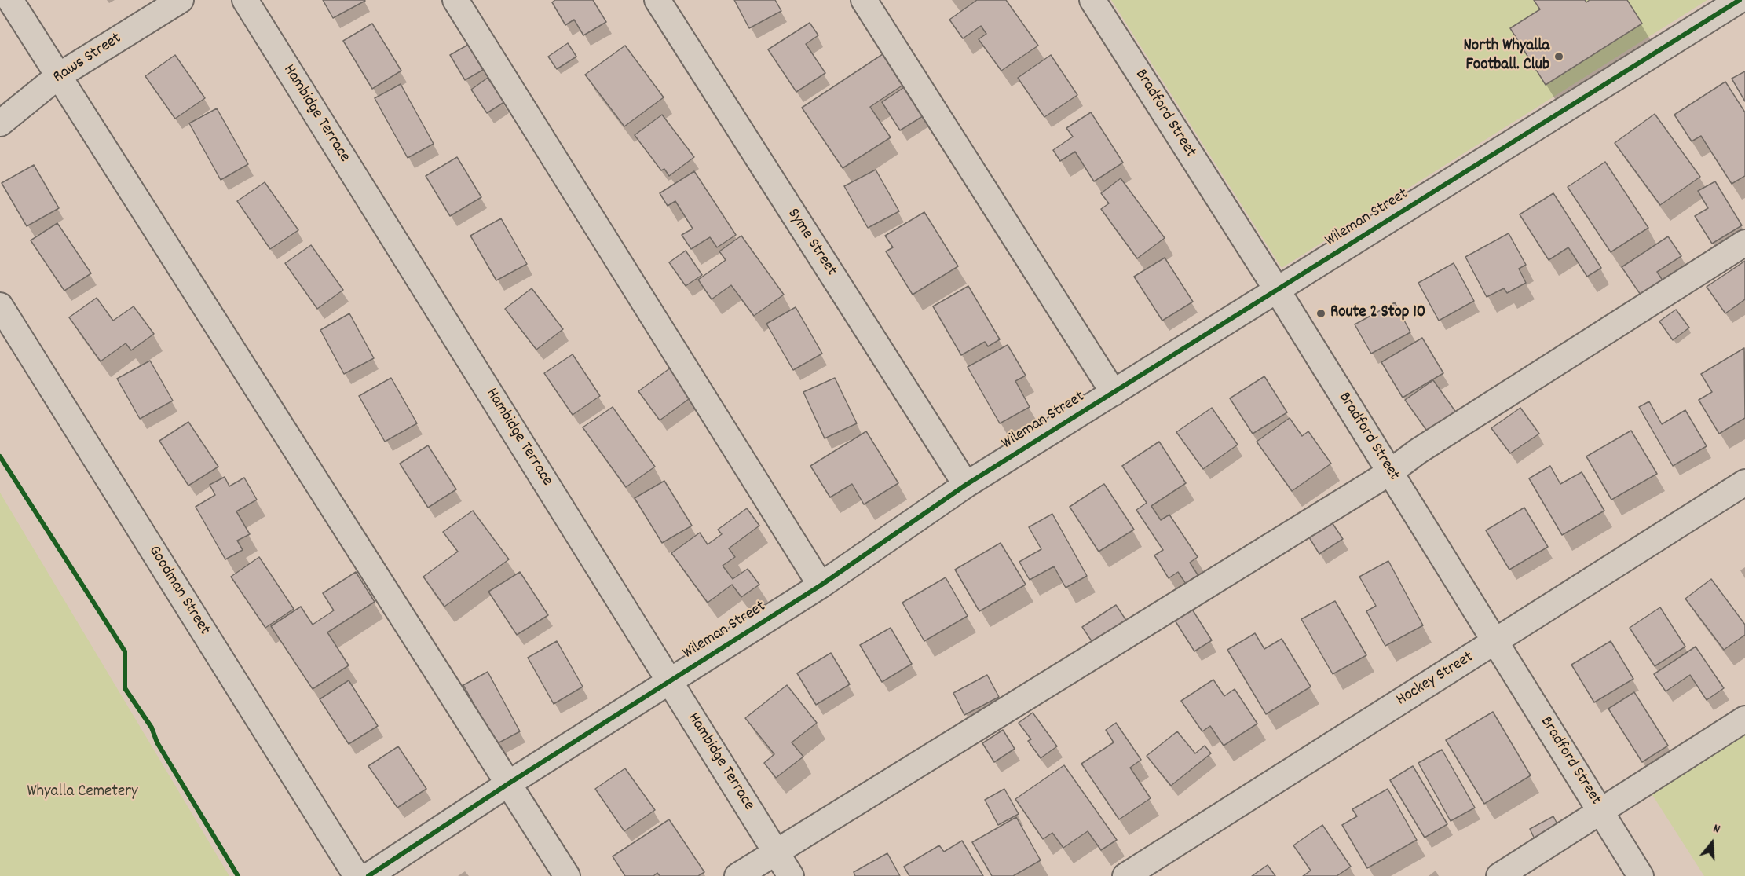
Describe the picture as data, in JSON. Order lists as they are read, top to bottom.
{
  "streets": {
    "street": [
      "Raws Street",
      "Hambidge Terrace",
      "Bradford Street",
      "Wileman Street",
      "Syme Street",
      "Goodman Street",
      "Hockey Street"
    ]
  },
  "crossings": [
    ["Hambidge Terrace", "Wileman Street"],
    ["Bradford Street", "Wileman Street"],
    ["Bradford Street", "Hockey Street"],
    ["Wileman Street", "Syme Street"]
  ],
  "parks": ["Whyalla Cemetery"],
  "places": ["North Whyalla Football. Club", "Route 2 Stop 10"],
  "north": "top"
}
